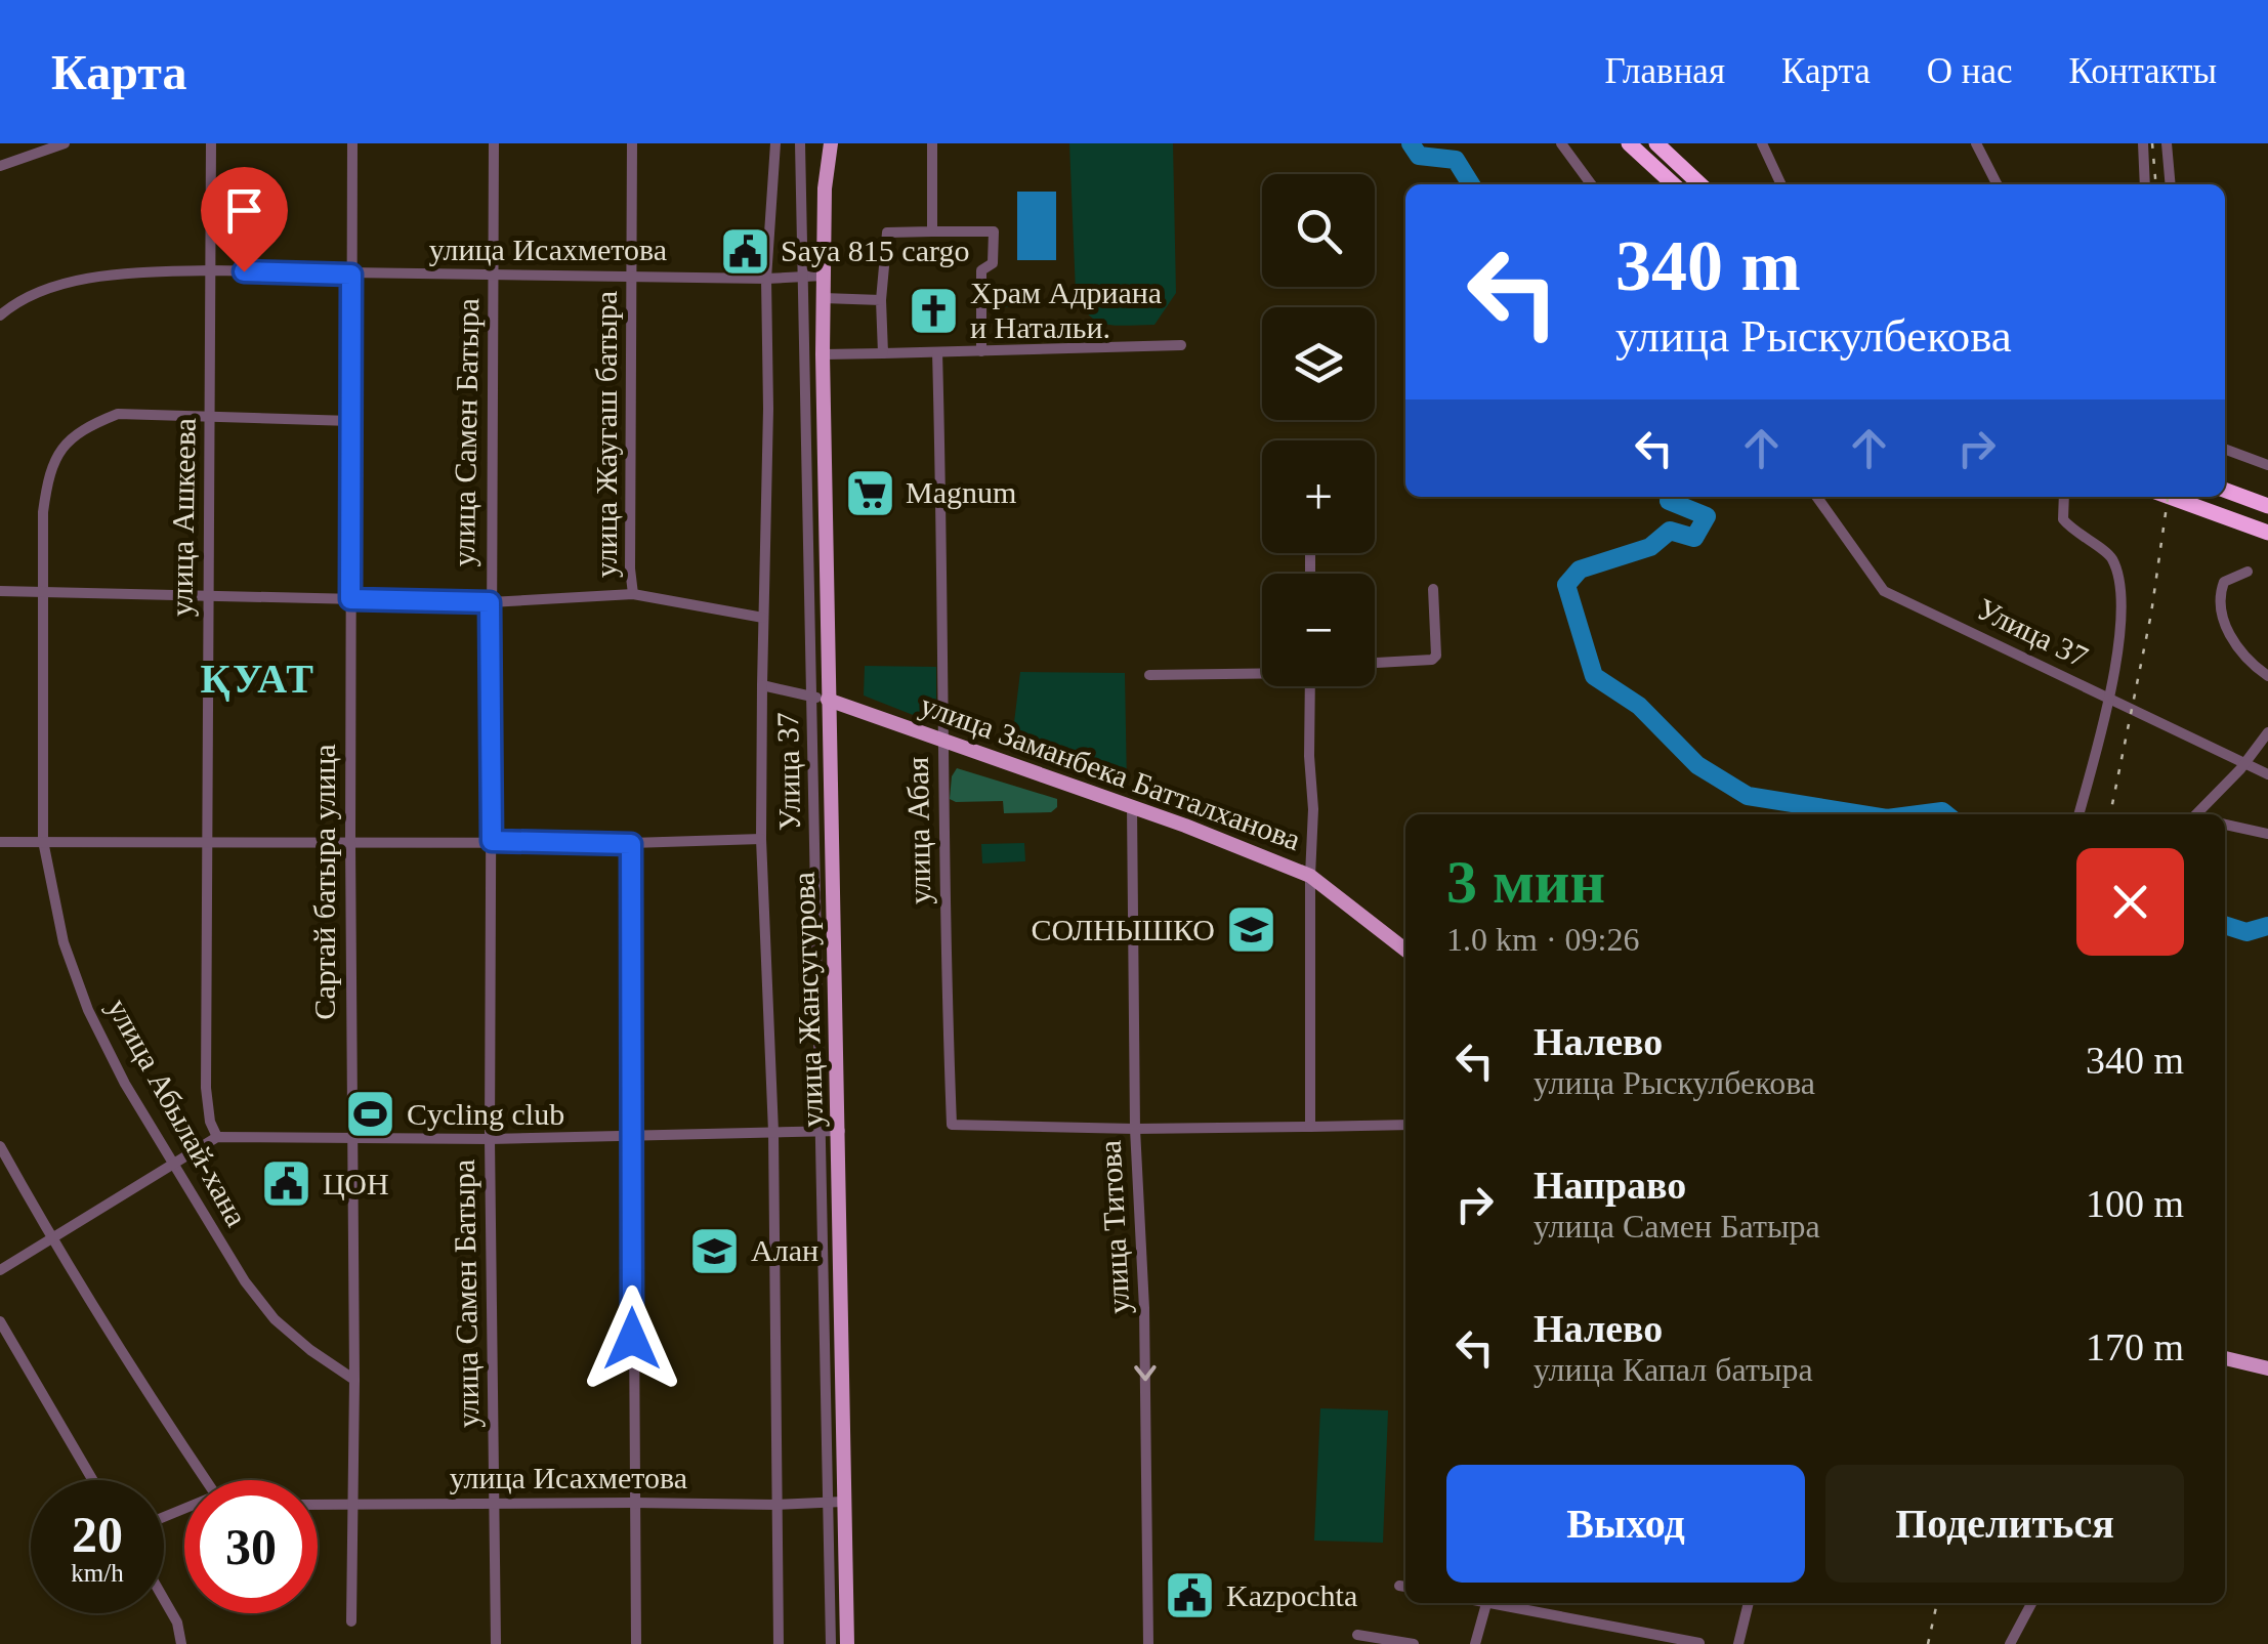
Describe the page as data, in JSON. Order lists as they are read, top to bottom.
{
  "streets": {
    "main road": ["улица Заманбека Батталханова", "улица Жансугурова"],
    "street": [
      "улица Исахметова",
      "улица Самен Батыра",
      "улица Жаугаш батыра",
      "улица Ашкеева",
      "Улица 37",
      "улица Абая",
      "Сартай батыра улица",
      "улица Абылай-хана",
      "улица Титова"
    ]
  },
  "crossings": [
    ["улица Исахметова", "улица Самен Батыра"],
    ["улица Исахметова", "улица Жаугаш батыра"],
    ["улица Исахметова", "улица Ашкеева"],
    ["улица Исахметова", "Сартай батыра улица"],
    ["улица Исахметова", "улица Жансугурова"],
    ["улица Ашкеева", "улица Абылай-хана"],
    ["улица Заманбека Батталханова", "улица Абая"],
    ["улица Заманбека Батталханова", "улица Жансугурова"],
    ["улица Заманбека Батталханова", "улица Титова"],
    ["улица Абая", "улица Титова"],
    ["Сартай батыра улица", "улица Абылай-хана"]
  ],
  "one_way": ["улица Титова"],
  "districts": ["ҚУАТ"],
  "places": {
    "public building": ["Saya 815 cargo", "ЦОН", "Kazpochta"],
    "church": ["Храм Адриана и Натальи."],
    "supermarket": ["Magnum"],
    "school or university": ["СОЛНЫШКО", "Алан"],
    "sports": ["Cycling club"]
  },
  "page": {
    "header": "Карта",
    "nav": [
      "Главная",
      "Карта",
      "О нас",
      "Контакты"
    ],
    "map_buttons": ["+", "−"],
    "turn": ["340 m", "улица Рыскулбекова"],
    "heading": ["3 мин", "1.0 km · 09:26"],
    "list": [
      {
        "name": "Налево",
        "note": "улица Рыскулбекова",
        "value": "340 m"
      },
      {
        "name": "Направо",
        "note": "улица Самен Батыра",
        "value": "100 m"
      },
      {
        "name": "Налево",
        "note": "улица Капал батыра",
        "value": "170 m"
      }
    ],
    "buttons": ["Выход", "Поделиться"],
    "speed": "20 km/h",
    "limit": "30"
  }
}
